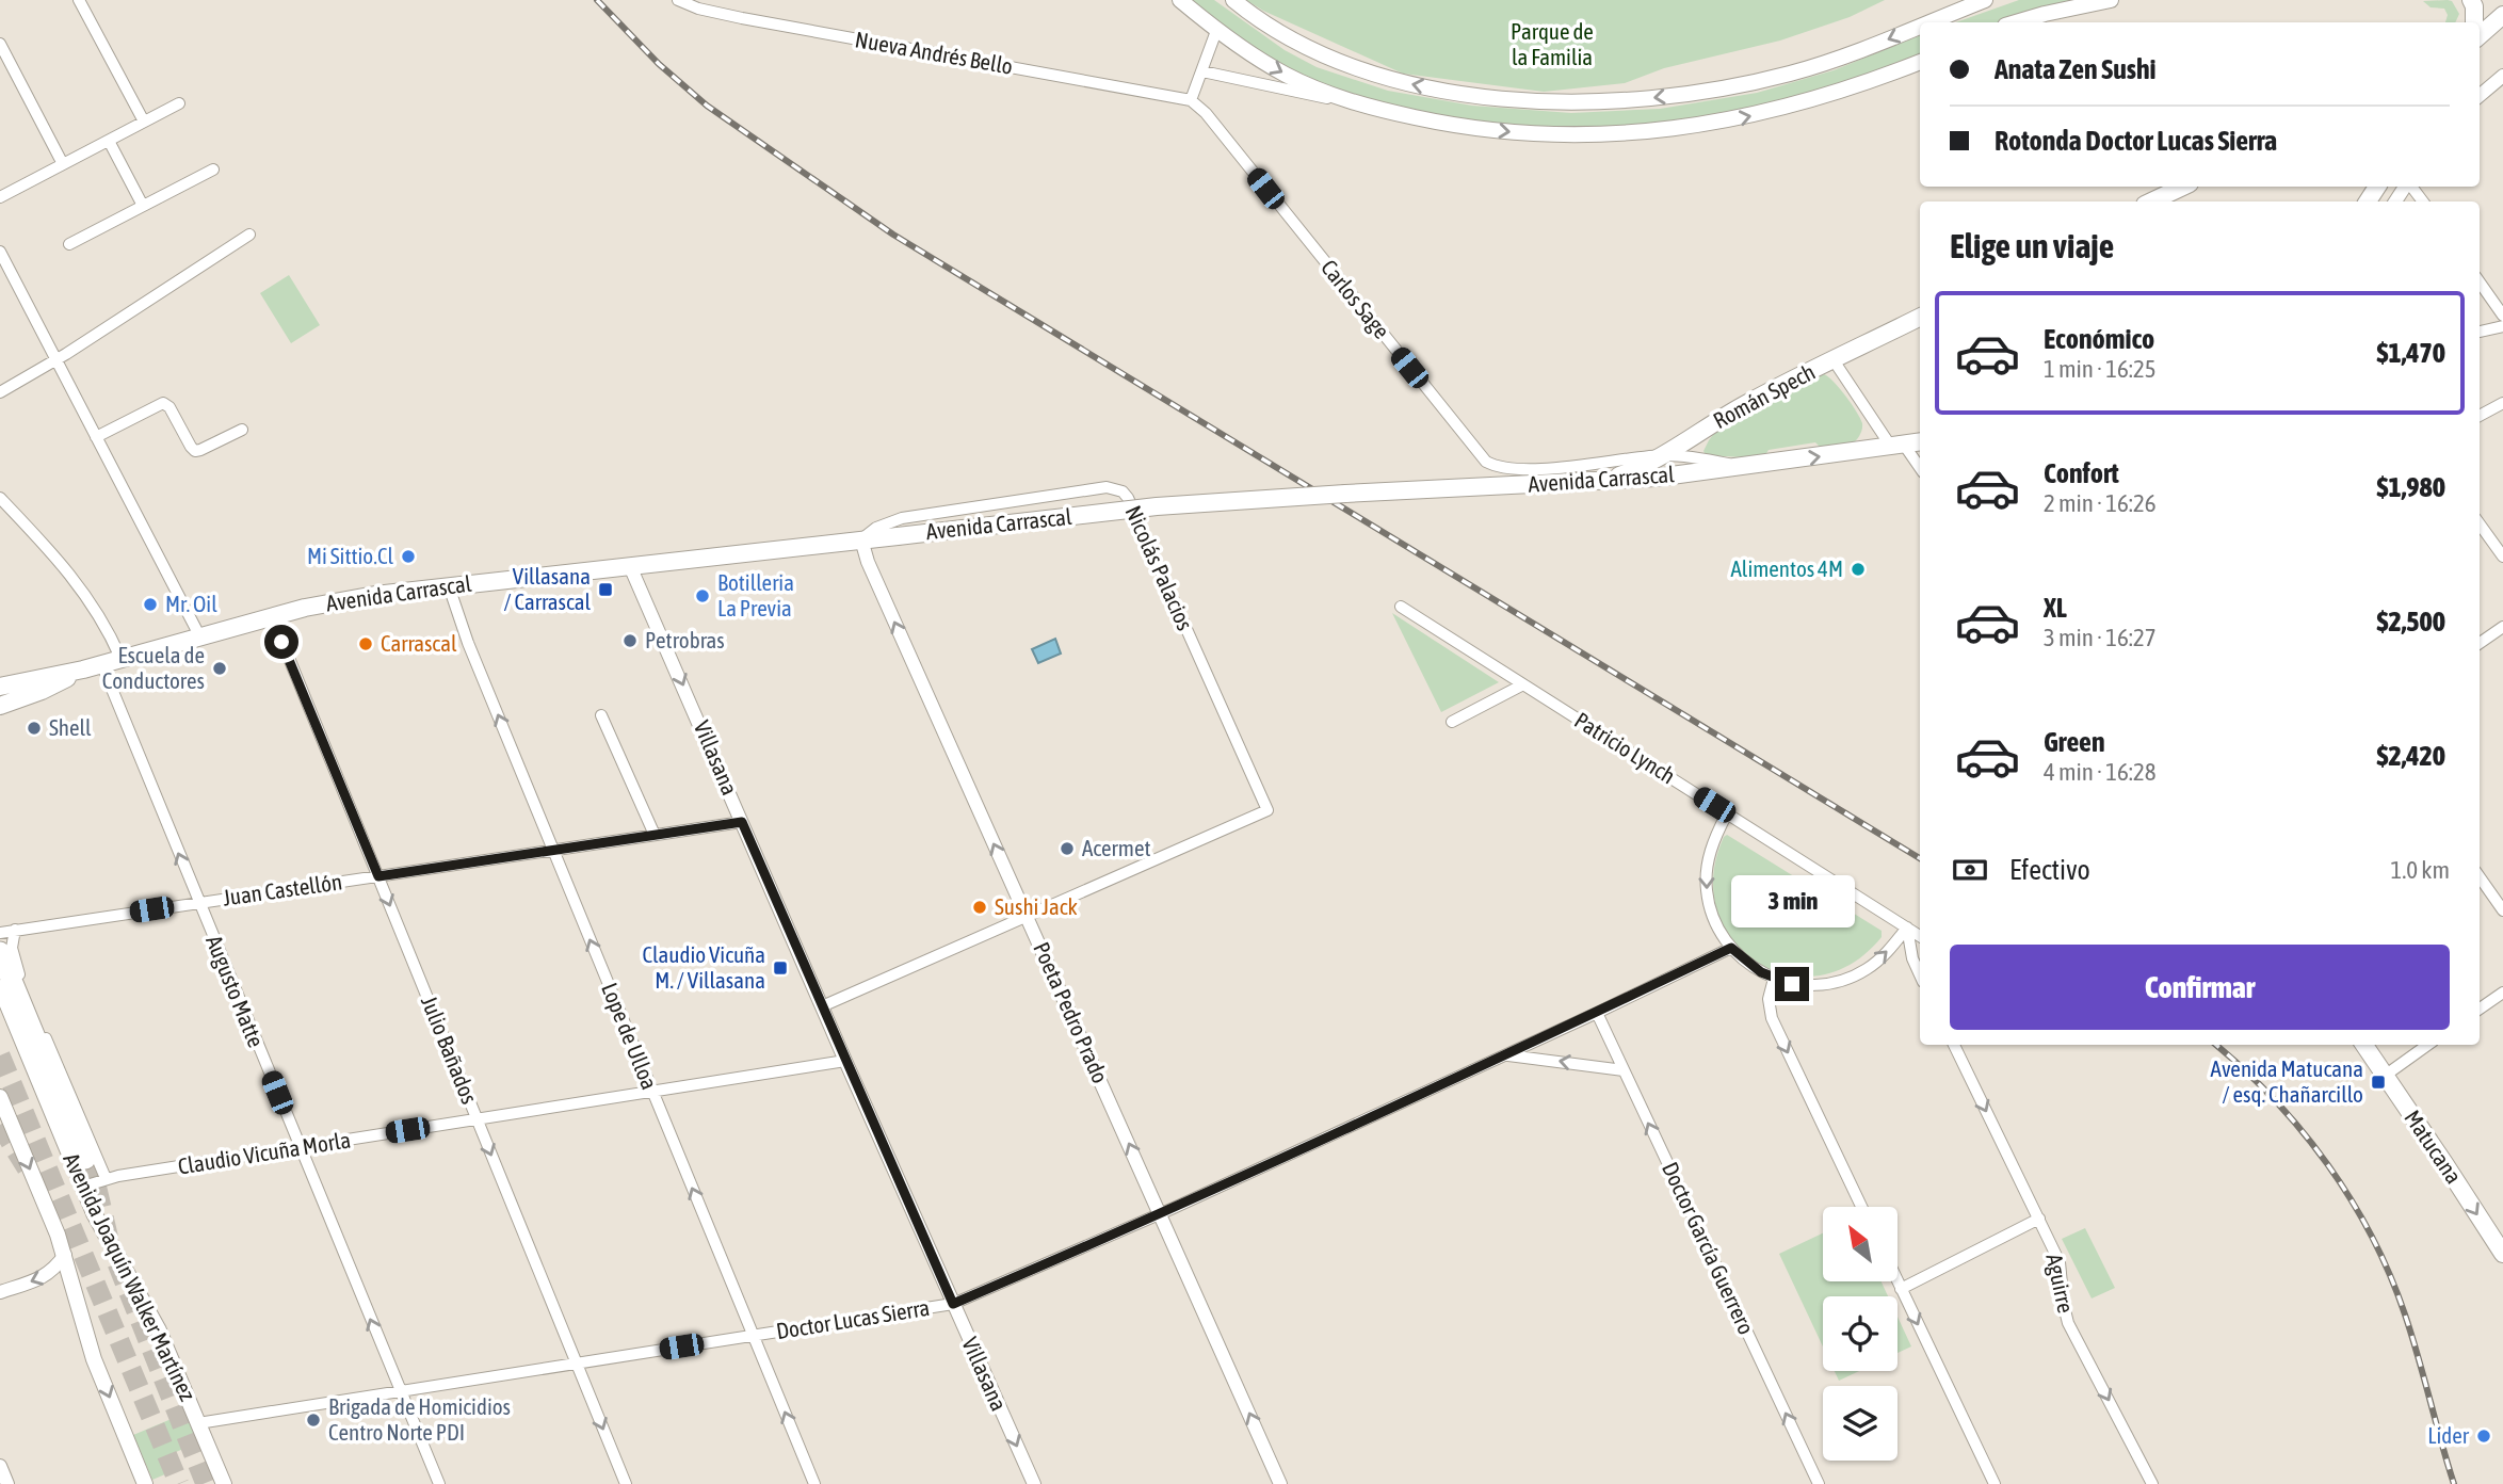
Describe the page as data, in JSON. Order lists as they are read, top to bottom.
{
  "streets": {
    "main road": [
      "Román Spech",
      "Avenida Carrascal",
      "Matucana",
      "Avenida Joaquín Walker Martínez"
    ],
    "street": [
      "Nueva Andrés Bello",
      "Carlos Sage",
      "Nicolás Palacios",
      "Patricio Lynch",
      "Villasana",
      "Juan Castellón",
      "Augusto Matte",
      "Poeta Pedro Prado",
      "Lope de Ulloa",
      "Julio Bañados",
      "Claudio Vicuña Morla",
      "Doctor García Guerrero",
      "Aguirre",
      "Doctor Lucas Sierra"
    ]
  },
  "crossings": [
    ["Nueva Andrés Bello", "Carlos Sage"],
    ["Carlos Sage", "Román Spech"],
    ["Carlos Sage", "Avenida Carrascal"],
    ["Román Spech", "Avenida Carrascal"],
    ["Avenida Carrascal", "Nicolás Palacios"],
    ["Avenida Carrascal", "Villasana"],
    ["Avenida Carrascal", "Augusto Matte"],
    ["Avenida Carrascal", "Poeta Pedro Prado"],
    ["Avenida Carrascal", "Lope de Ulloa"],
    ["Avenida Carrascal", "Julio Bañados"],
    ["Nicolás Palacios", "Poeta Pedro Prado"],
    ["Villasana", "Juan Castellón"],
    ["Villasana", "Claudio Vicuña Morla"],
    ["Villasana", "Doctor Lucas Sierra"],
    ["Juan Castellón", "Augusto Matte"],
    ["Juan Castellón", "Lope de Ulloa"],
    ["Juan Castellón", "Julio Bañados"],
    ["Augusto Matte", "Claudio Vicuña Morla"],
    ["Augusto Matte", "Doctor Lucas Sierra"],
    ["Poeta Pedro Prado", "Doctor Lucas Sierra"],
    ["Lope de Ulloa", "Claudio Vicuña Morla"],
    ["Lope de Ulloa", "Doctor Lucas Sierra"],
    ["Julio Bañados", "Claudio Vicuña Morla"],
    ["Julio Bañados", "Doctor Lucas Sierra"],
    ["Claudio Vicuña Morla", "Avenida Joaquín Walker Martínez"],
    ["Doctor García Guerrero", "Doctor Lucas Sierra"],
    ["Avenida Joaquín Walker Martínez", "Doctor Lucas Sierra"]
  ],
  "one_way": [
    "Villasana",
    "Augusto Matte",
    "Poeta Pedro Prado",
    "Lope de Ulloa",
    "Julio Bañados",
    "Matucana",
    "Doctor García Guerrero",
    "Aguirre"
  ],
  "parks": ["Parque de la Familia"],
  "places": {
    "other": [
      "Mi Sittio.Cl",
      "Alimentos 4M",
      "Botilleria La Previa",
      "Mr. Oil",
      "Petrobras",
      "Carrascal",
      "Escuela de Conductores",
      "Shell",
      "Acermet",
      "Sushi Jack",
      "Brigada de Homicidios Centro Norte PDI",
      "Lider"
    ],
    "transit": ["Villasana / Carrascal", "Claudio Vicuña M. / Villasana", "Avenida Matucana / esq. Chañarcillo"]
  },
  "north": "top left",
  "page": {
    "banner": ["Anata Zen Sushi", "Rotonda Doctor Lucas Sierra"],
    "heading": "Elige un viaje",
    "list": [
      {
        "name": "Económico",
        "note": "1 min · 16:25",
        "value": "$1,470"
      },
      {
        "name": "Confort",
        "note": "2 min · 16:26",
        "value": "$1,980"
      },
      {
        "name": "XL",
        "note": "3 min · 16:27",
        "value": "$2,500"
      },
      {
        "name": "Green",
        "note": "4 min · 16:28",
        "value": "$2,420"
      }
    ],
    "pay": ["Efectivo", "1.0 km"],
    "bubble": "3 min",
    "buttons": "Confirmar"
  }
}
